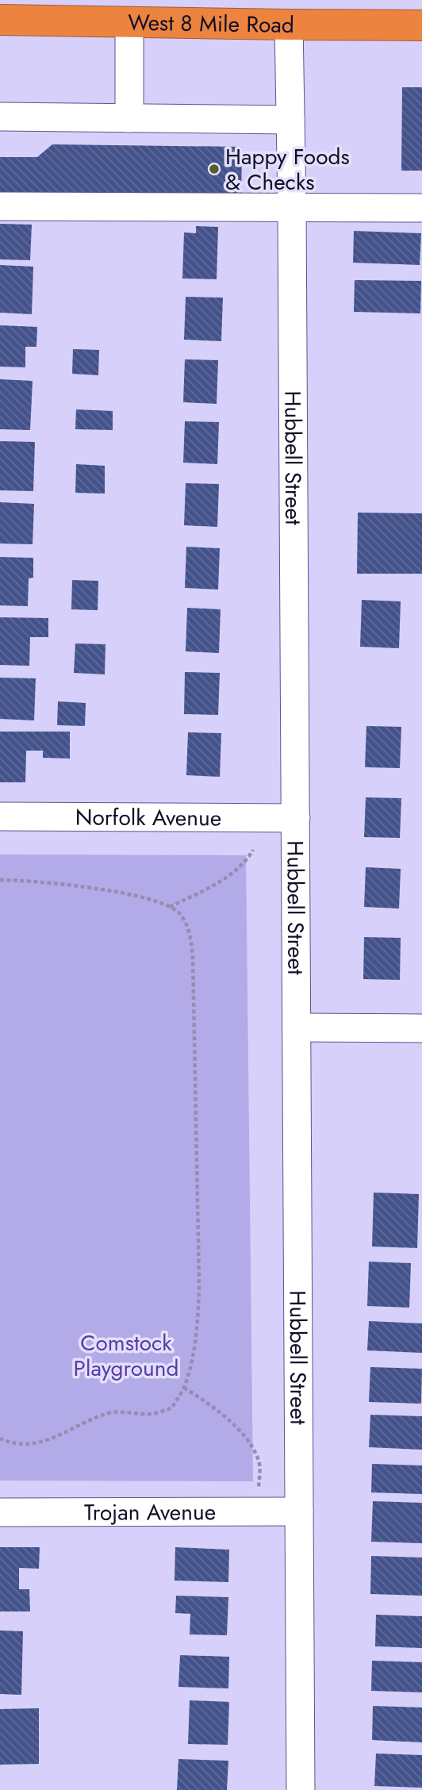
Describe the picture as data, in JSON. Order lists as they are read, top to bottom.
{
  "streets": {
    "highway": ["West 8 Mile Road"],
    "street": ["Hubbell Street", "Norfolk Avenue", "Trojan Avenue"]
  },
  "crossings": [
    ["West 8 Mile Road", "Hubbell Street"],
    ["Hubbell Street", "Norfolk Avenue"],
    ["Hubbell Street", "Trojan Avenue"]
  ],
  "parks": ["Comstock Playground"],
  "places": ["Happy Foods & Checks"]
}
